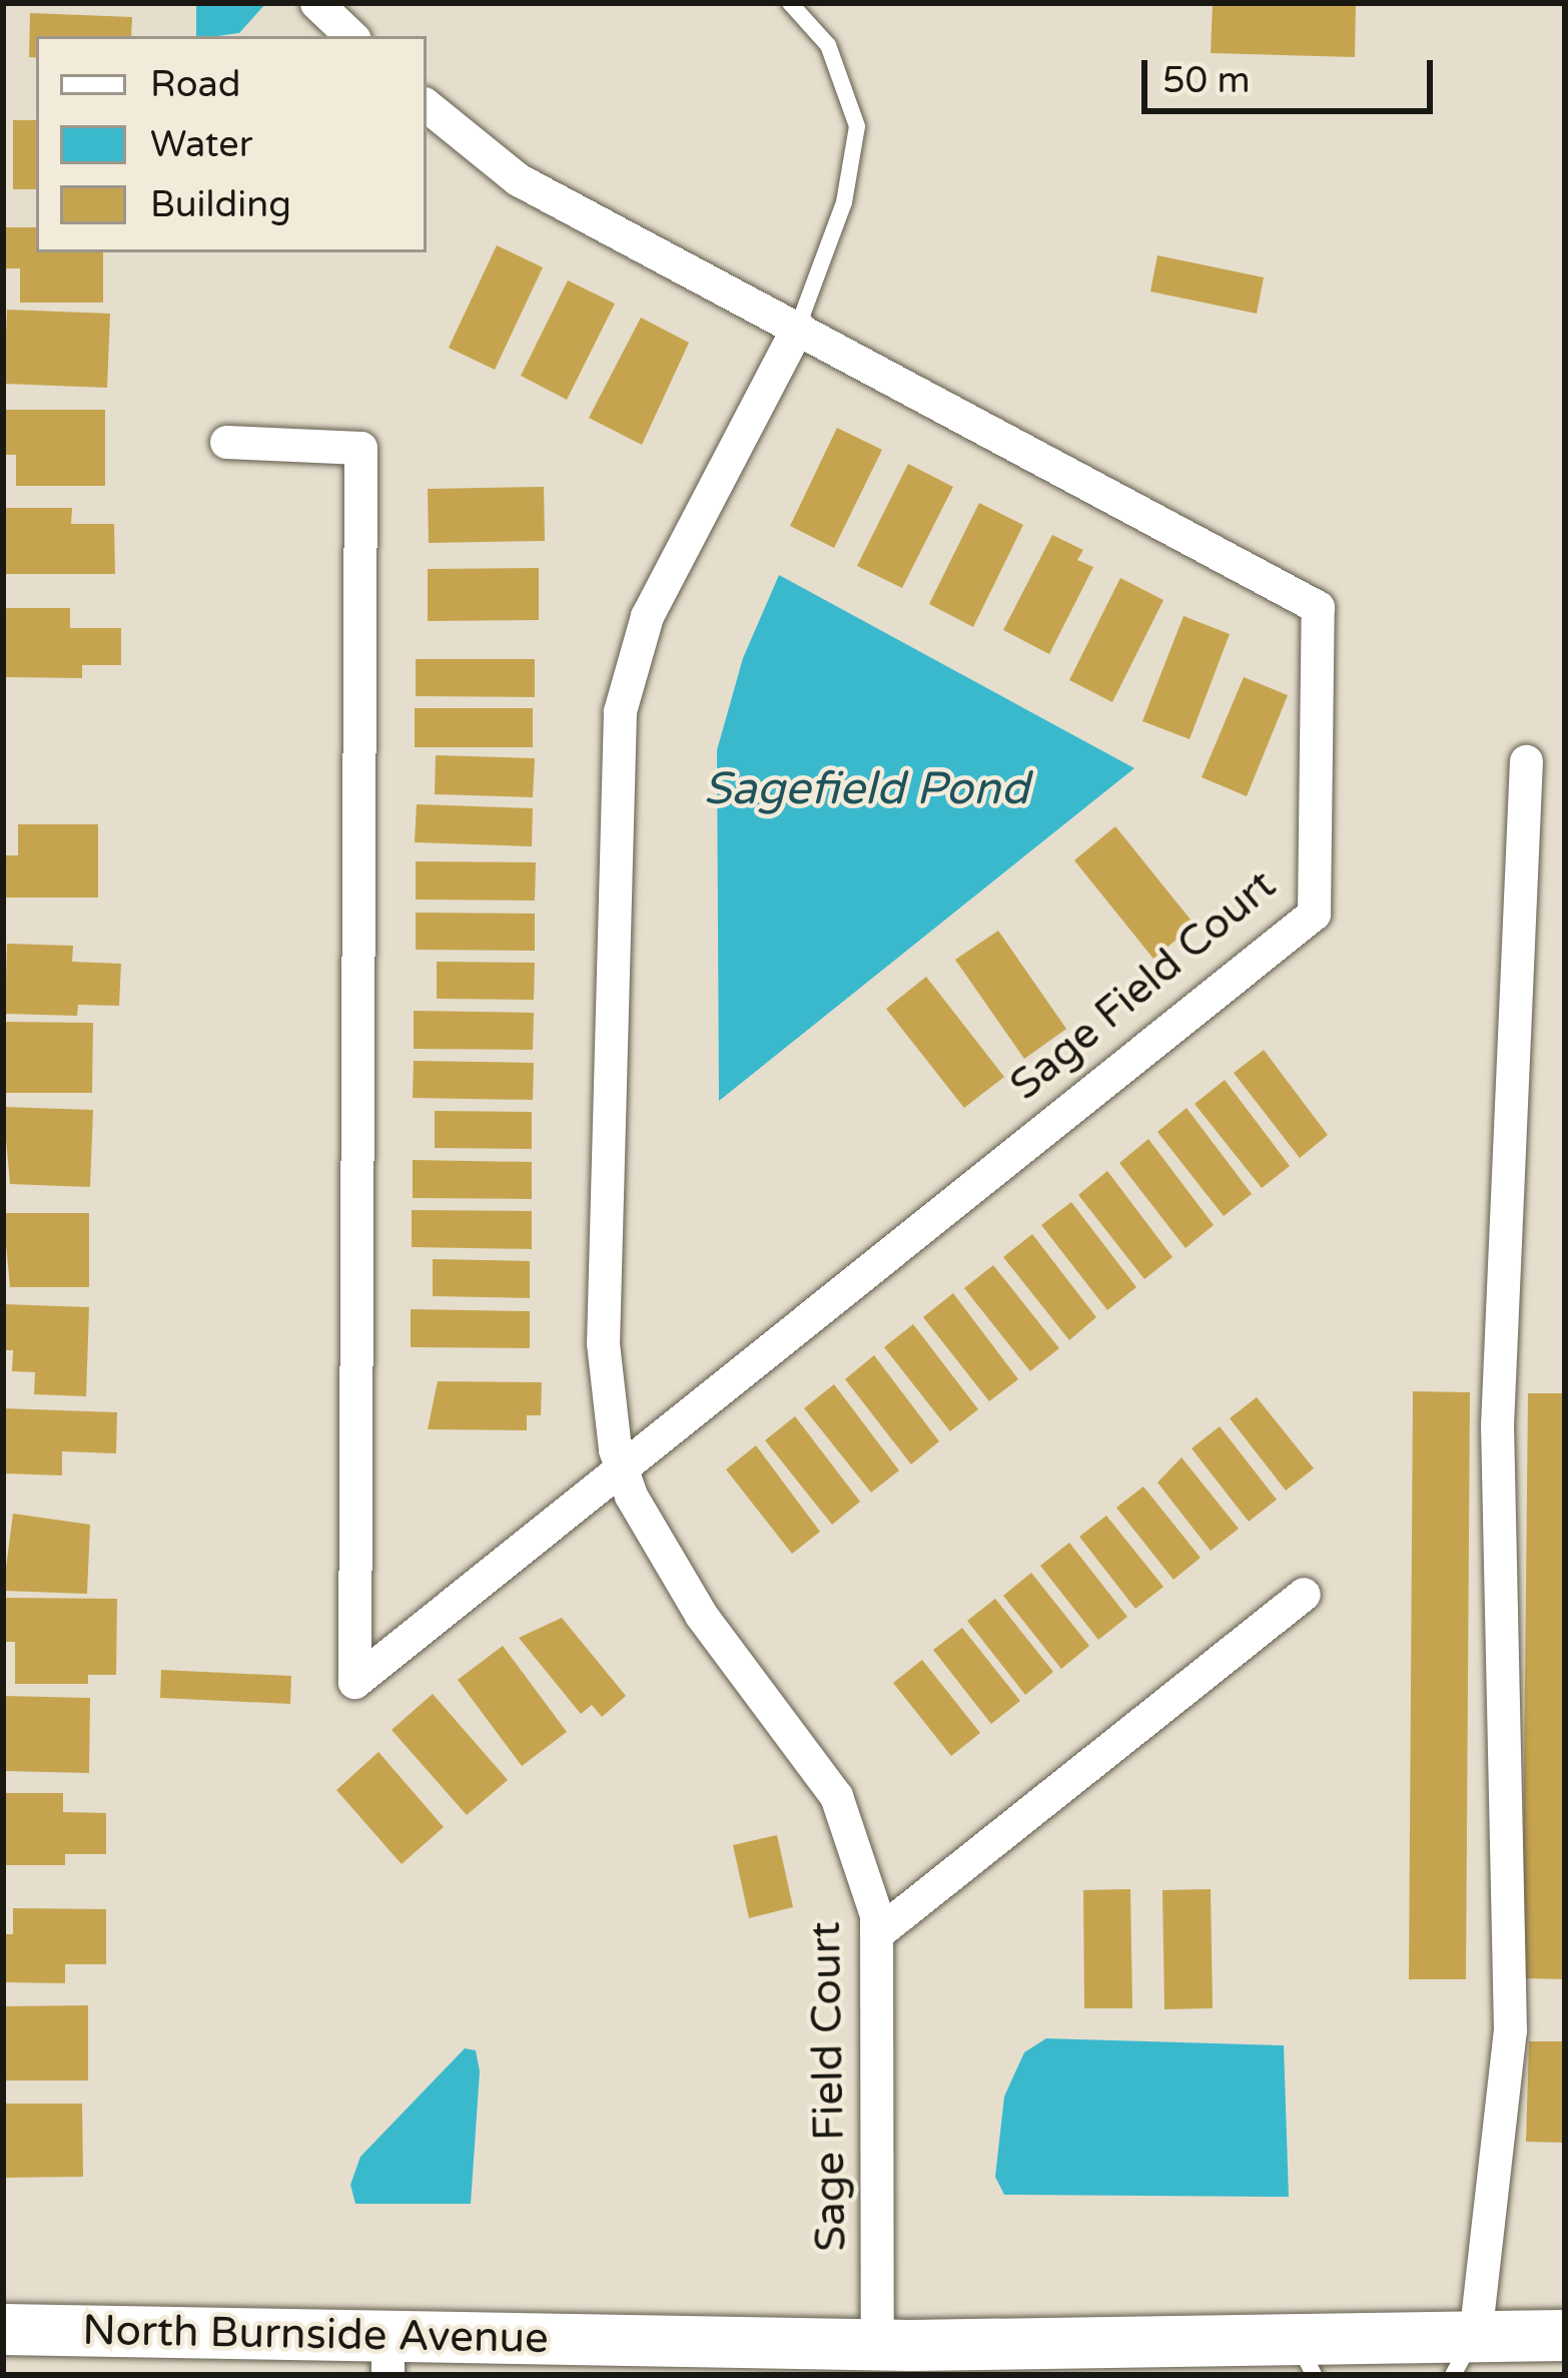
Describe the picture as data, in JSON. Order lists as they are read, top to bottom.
{
  "streets": {
    "main road": ["North Burnside Avenue"],
    "street": ["Sage Field Court"]
  },
  "crossings": [
    ["Sage Field Court", "North Burnside Avenue"]
  ],
  "water": ["Sagefield Pond"],
  "legend": ["Road", "Water", "Building"],
  "scale_bar": "50 m"
}
